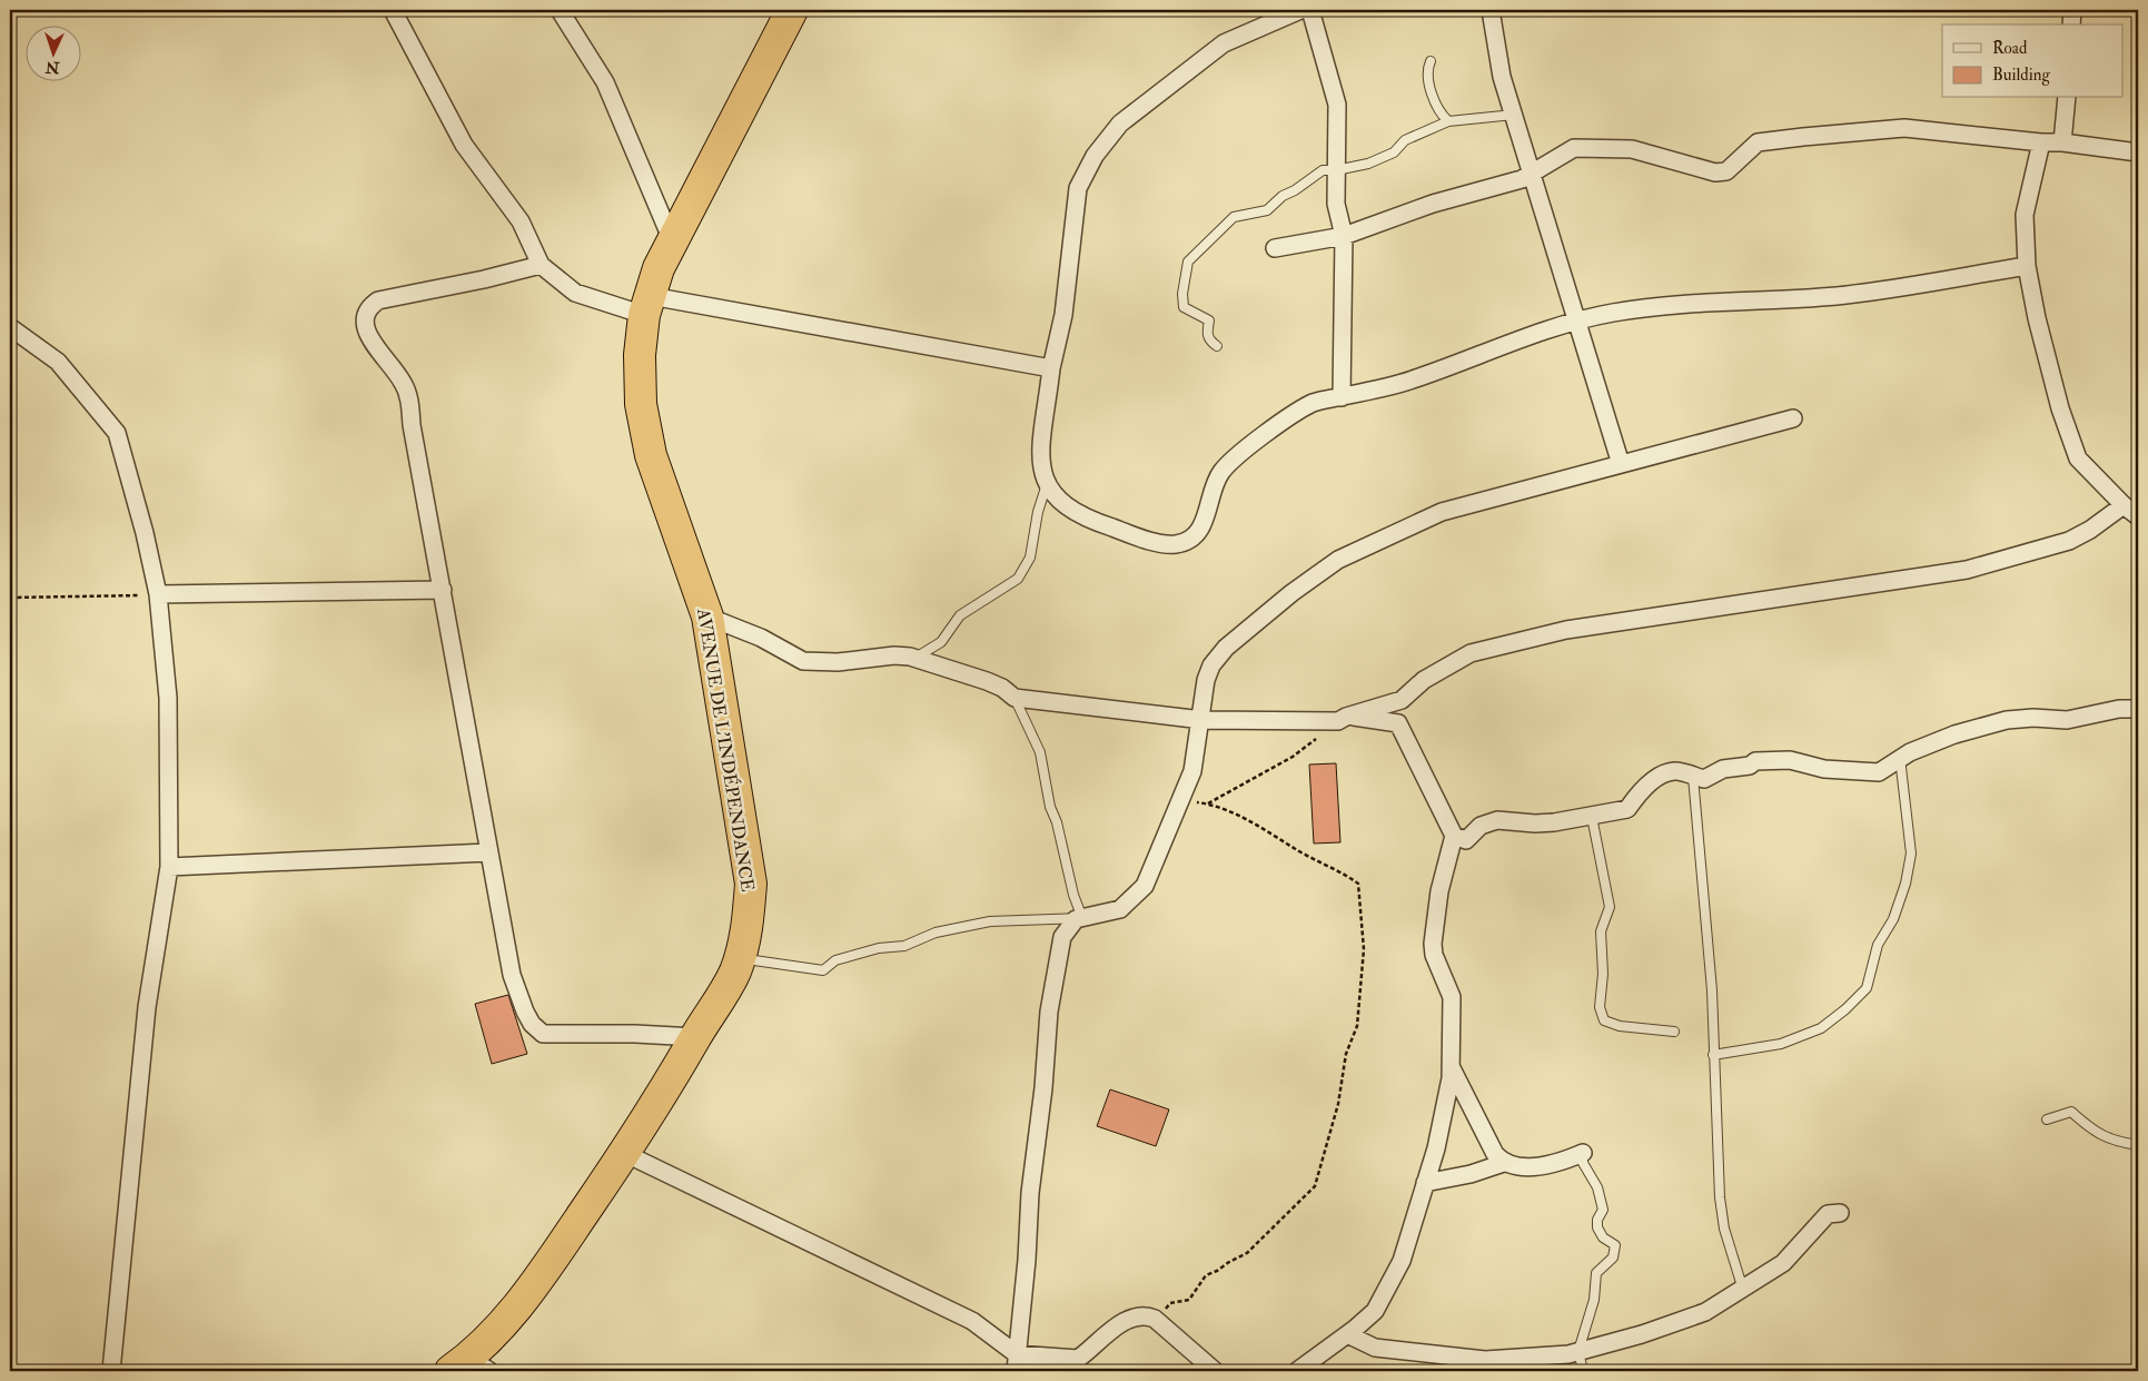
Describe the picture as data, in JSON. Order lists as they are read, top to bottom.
{
  "streets": {
    "highway": ["AVENUE DE L'INDÉPENDANCE"]
  },
  "legend": ["Road", "Building"],
  "north": "bottom"
}
